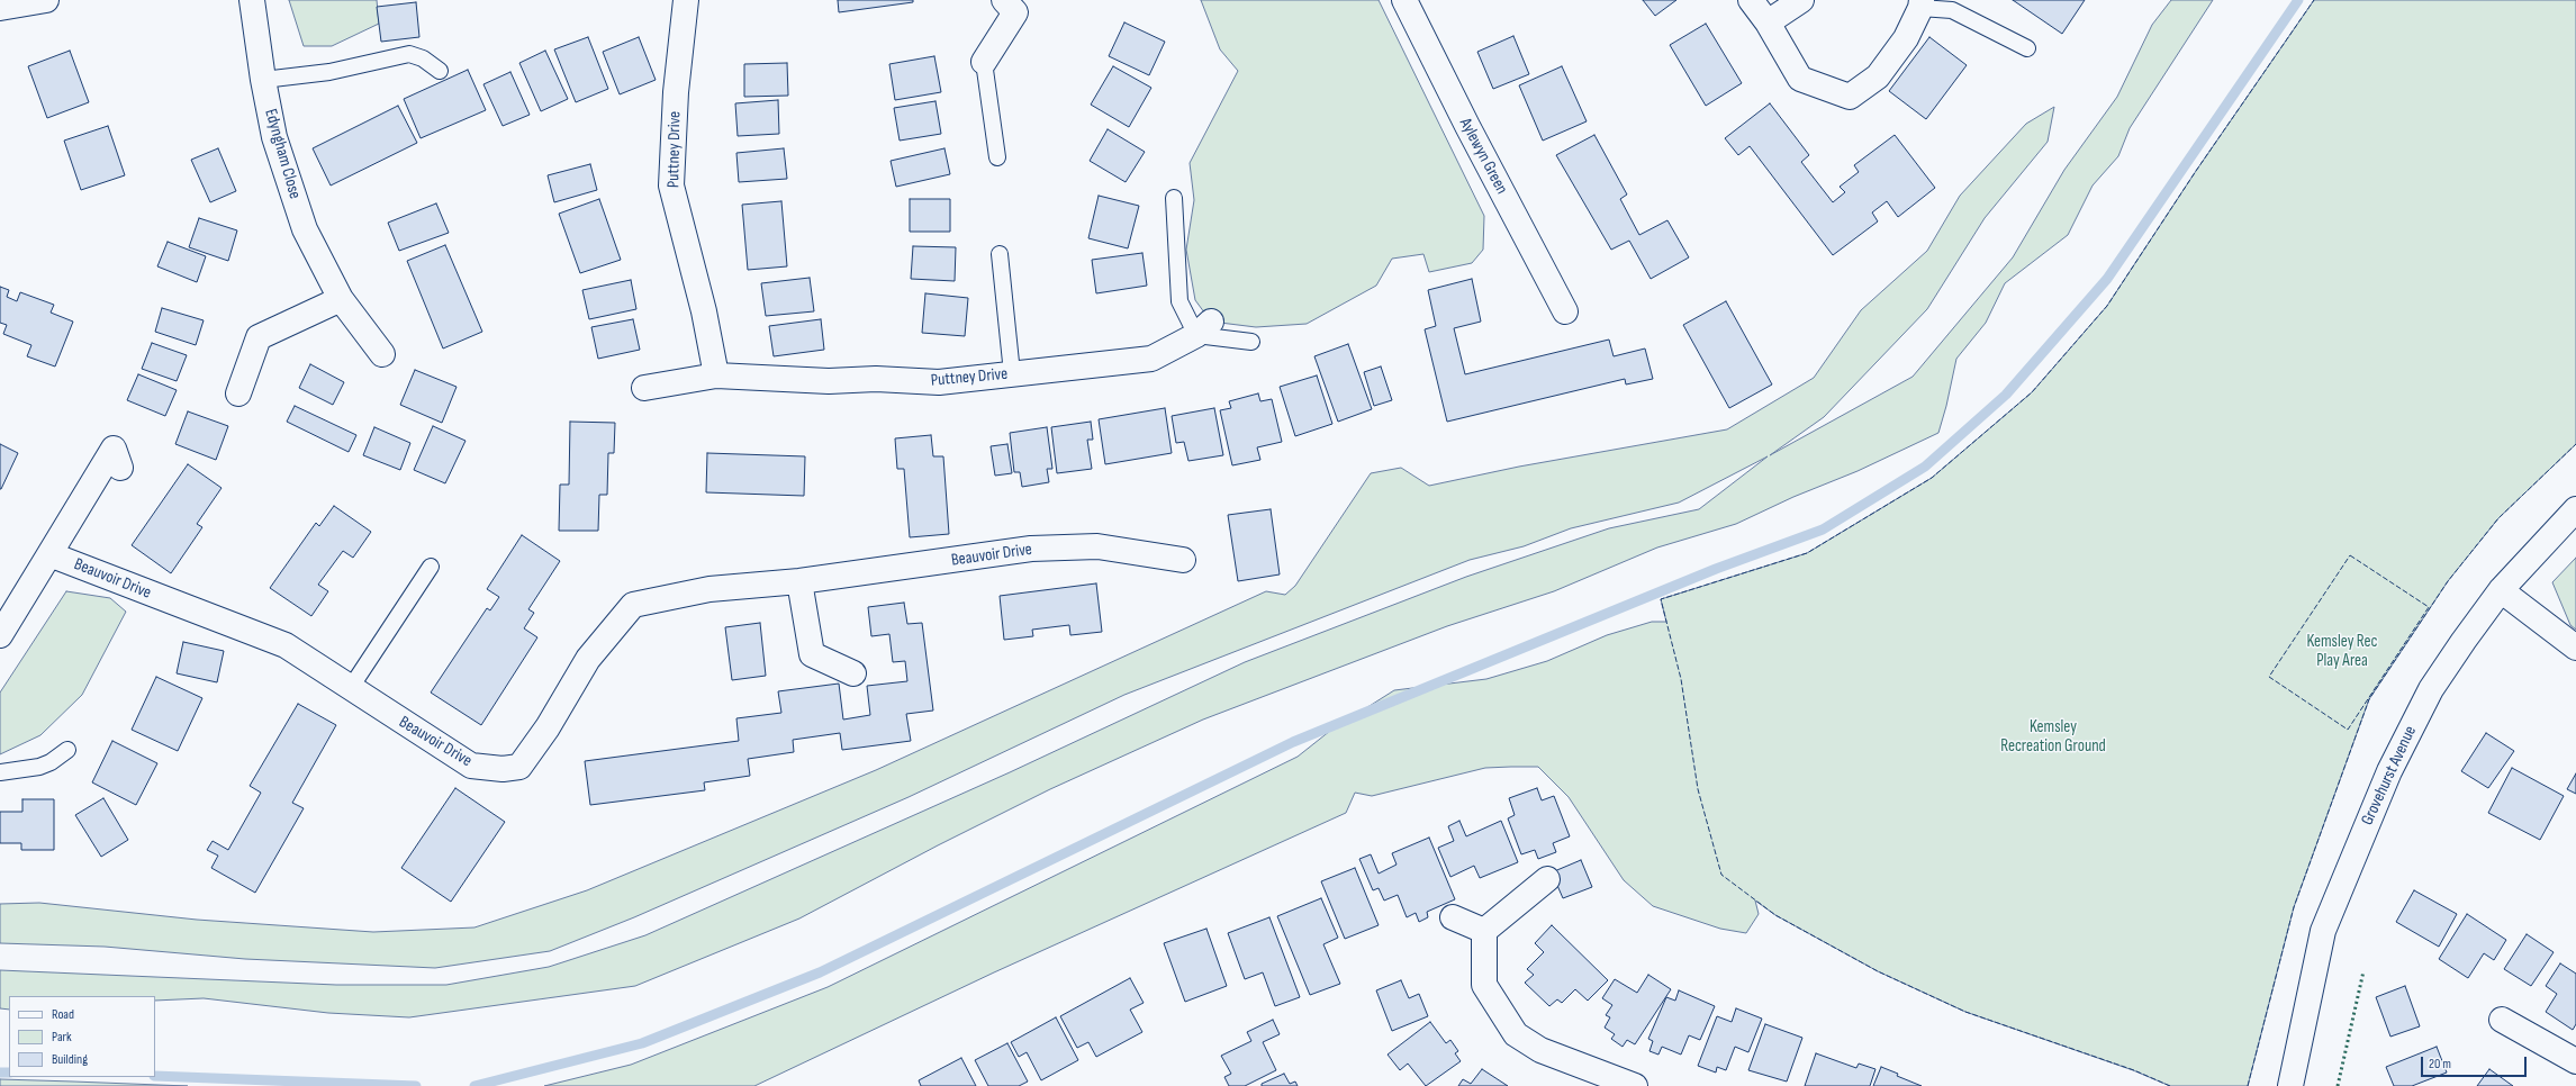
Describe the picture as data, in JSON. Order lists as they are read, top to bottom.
{
  "streets": {
    "street": [
      "Puttney Drive",
      "Edyngham Close",
      "Aylewyn Green",
      "Beauvoir Drive",
      "Grovehurst Avenue"
    ]
  },
  "parks": ["Kemsley Rec Play Area", "Kemsley Recreation Ground"],
  "legend": ["Road", "Park", "Building"],
  "scale_bar": "20 m"
}
